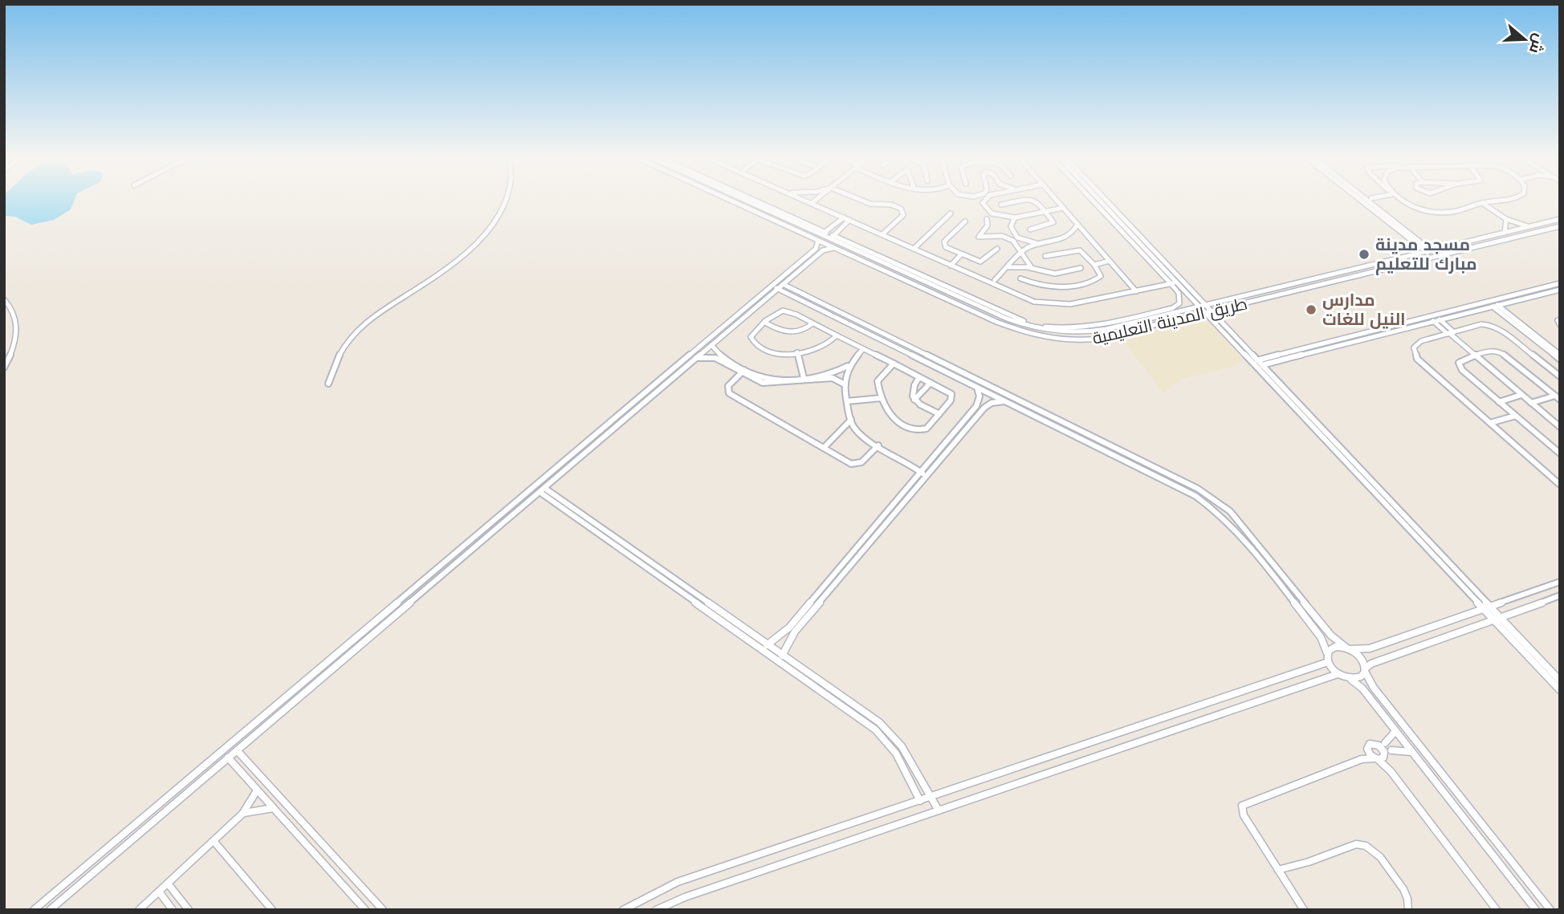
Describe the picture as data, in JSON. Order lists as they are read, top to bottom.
{
  "streets": {
    "street": ["طريق المدينة التعليمية"]
  },
  "places": ["مسجد مدينة مبارك للتعليم", "مدارس النيل للغات"],
  "north": "right"
}
